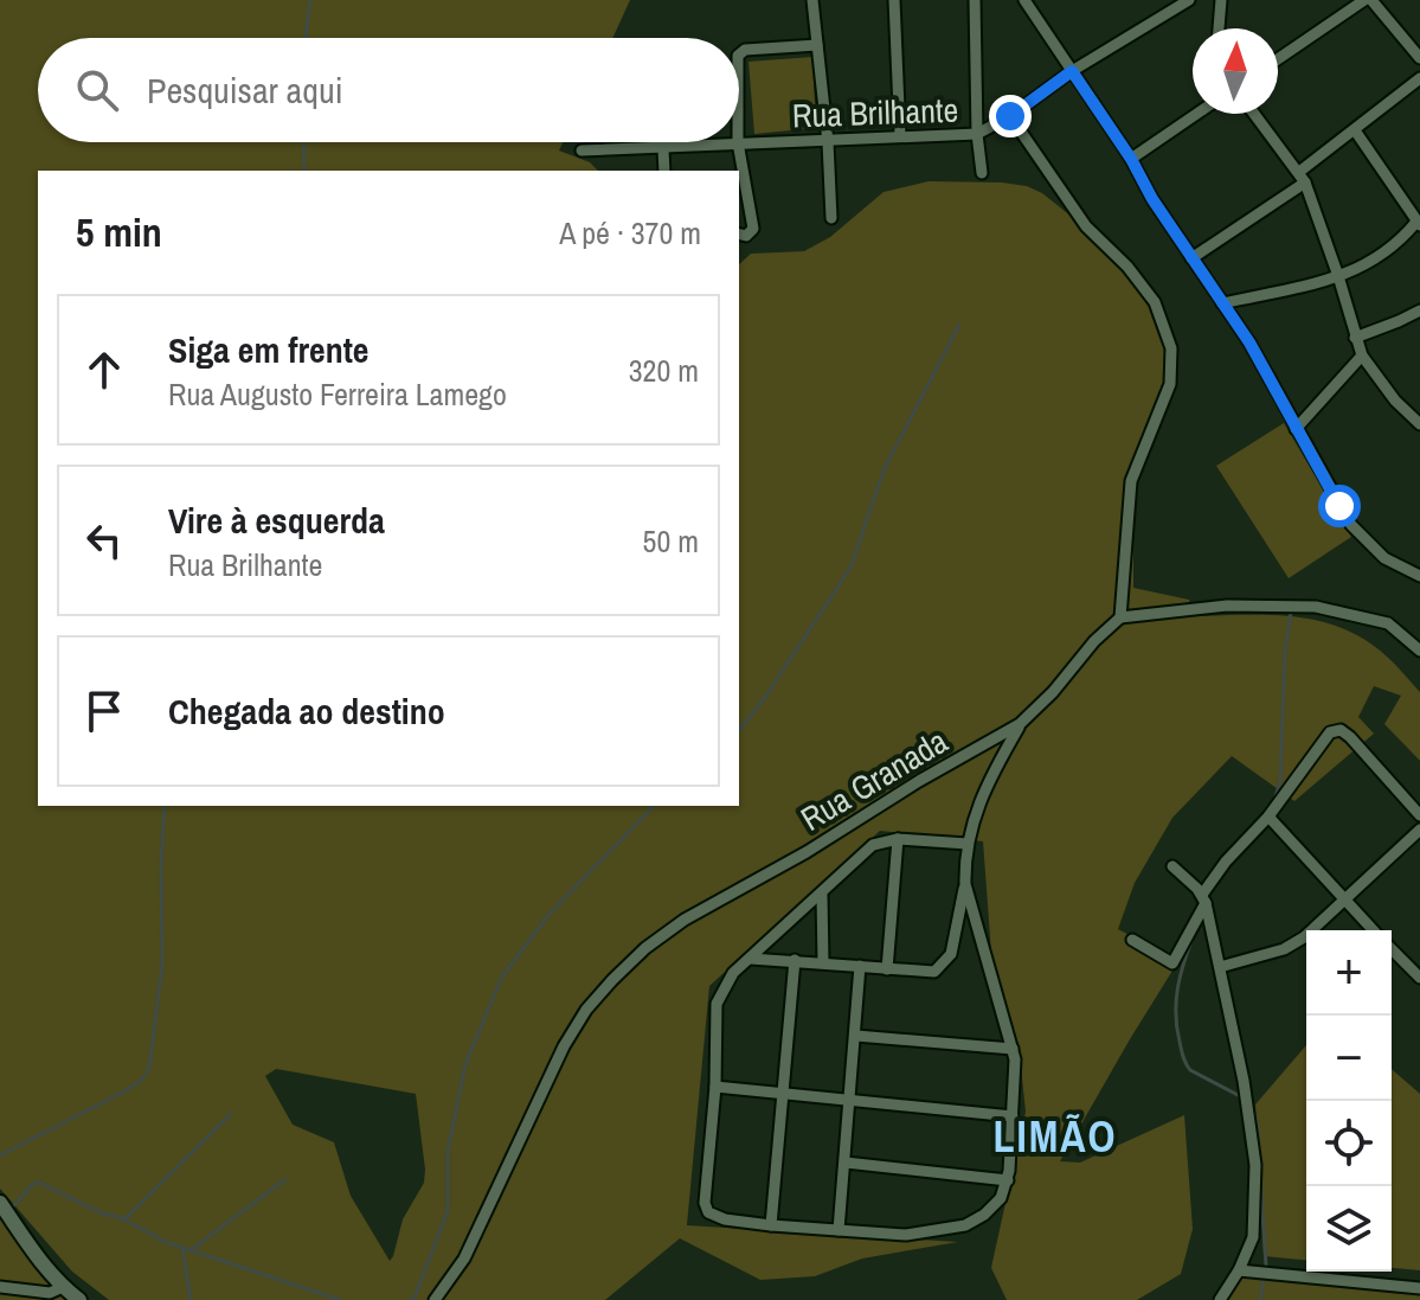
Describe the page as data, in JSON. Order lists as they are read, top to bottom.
{
  "streets": {
    "street": ["Rua Brilhante", "Rua Granada"]
  },
  "districts": ["LIMÃO"],
  "north": "top",
  "page": {
    "search": "Pesquisar aqui",
    "heading": ["5 min", "A pé · 370 m"],
    "list": [
      ["Siga em frente", "Rua Augusto Ferreira Lamego", "320 m"],
      ["Vire à esquerda", "Rua Brilhante", "50 m"],
      "Chegada ao destino"
    ],
    "map_buttons": ["+", "−"]
  }
}
